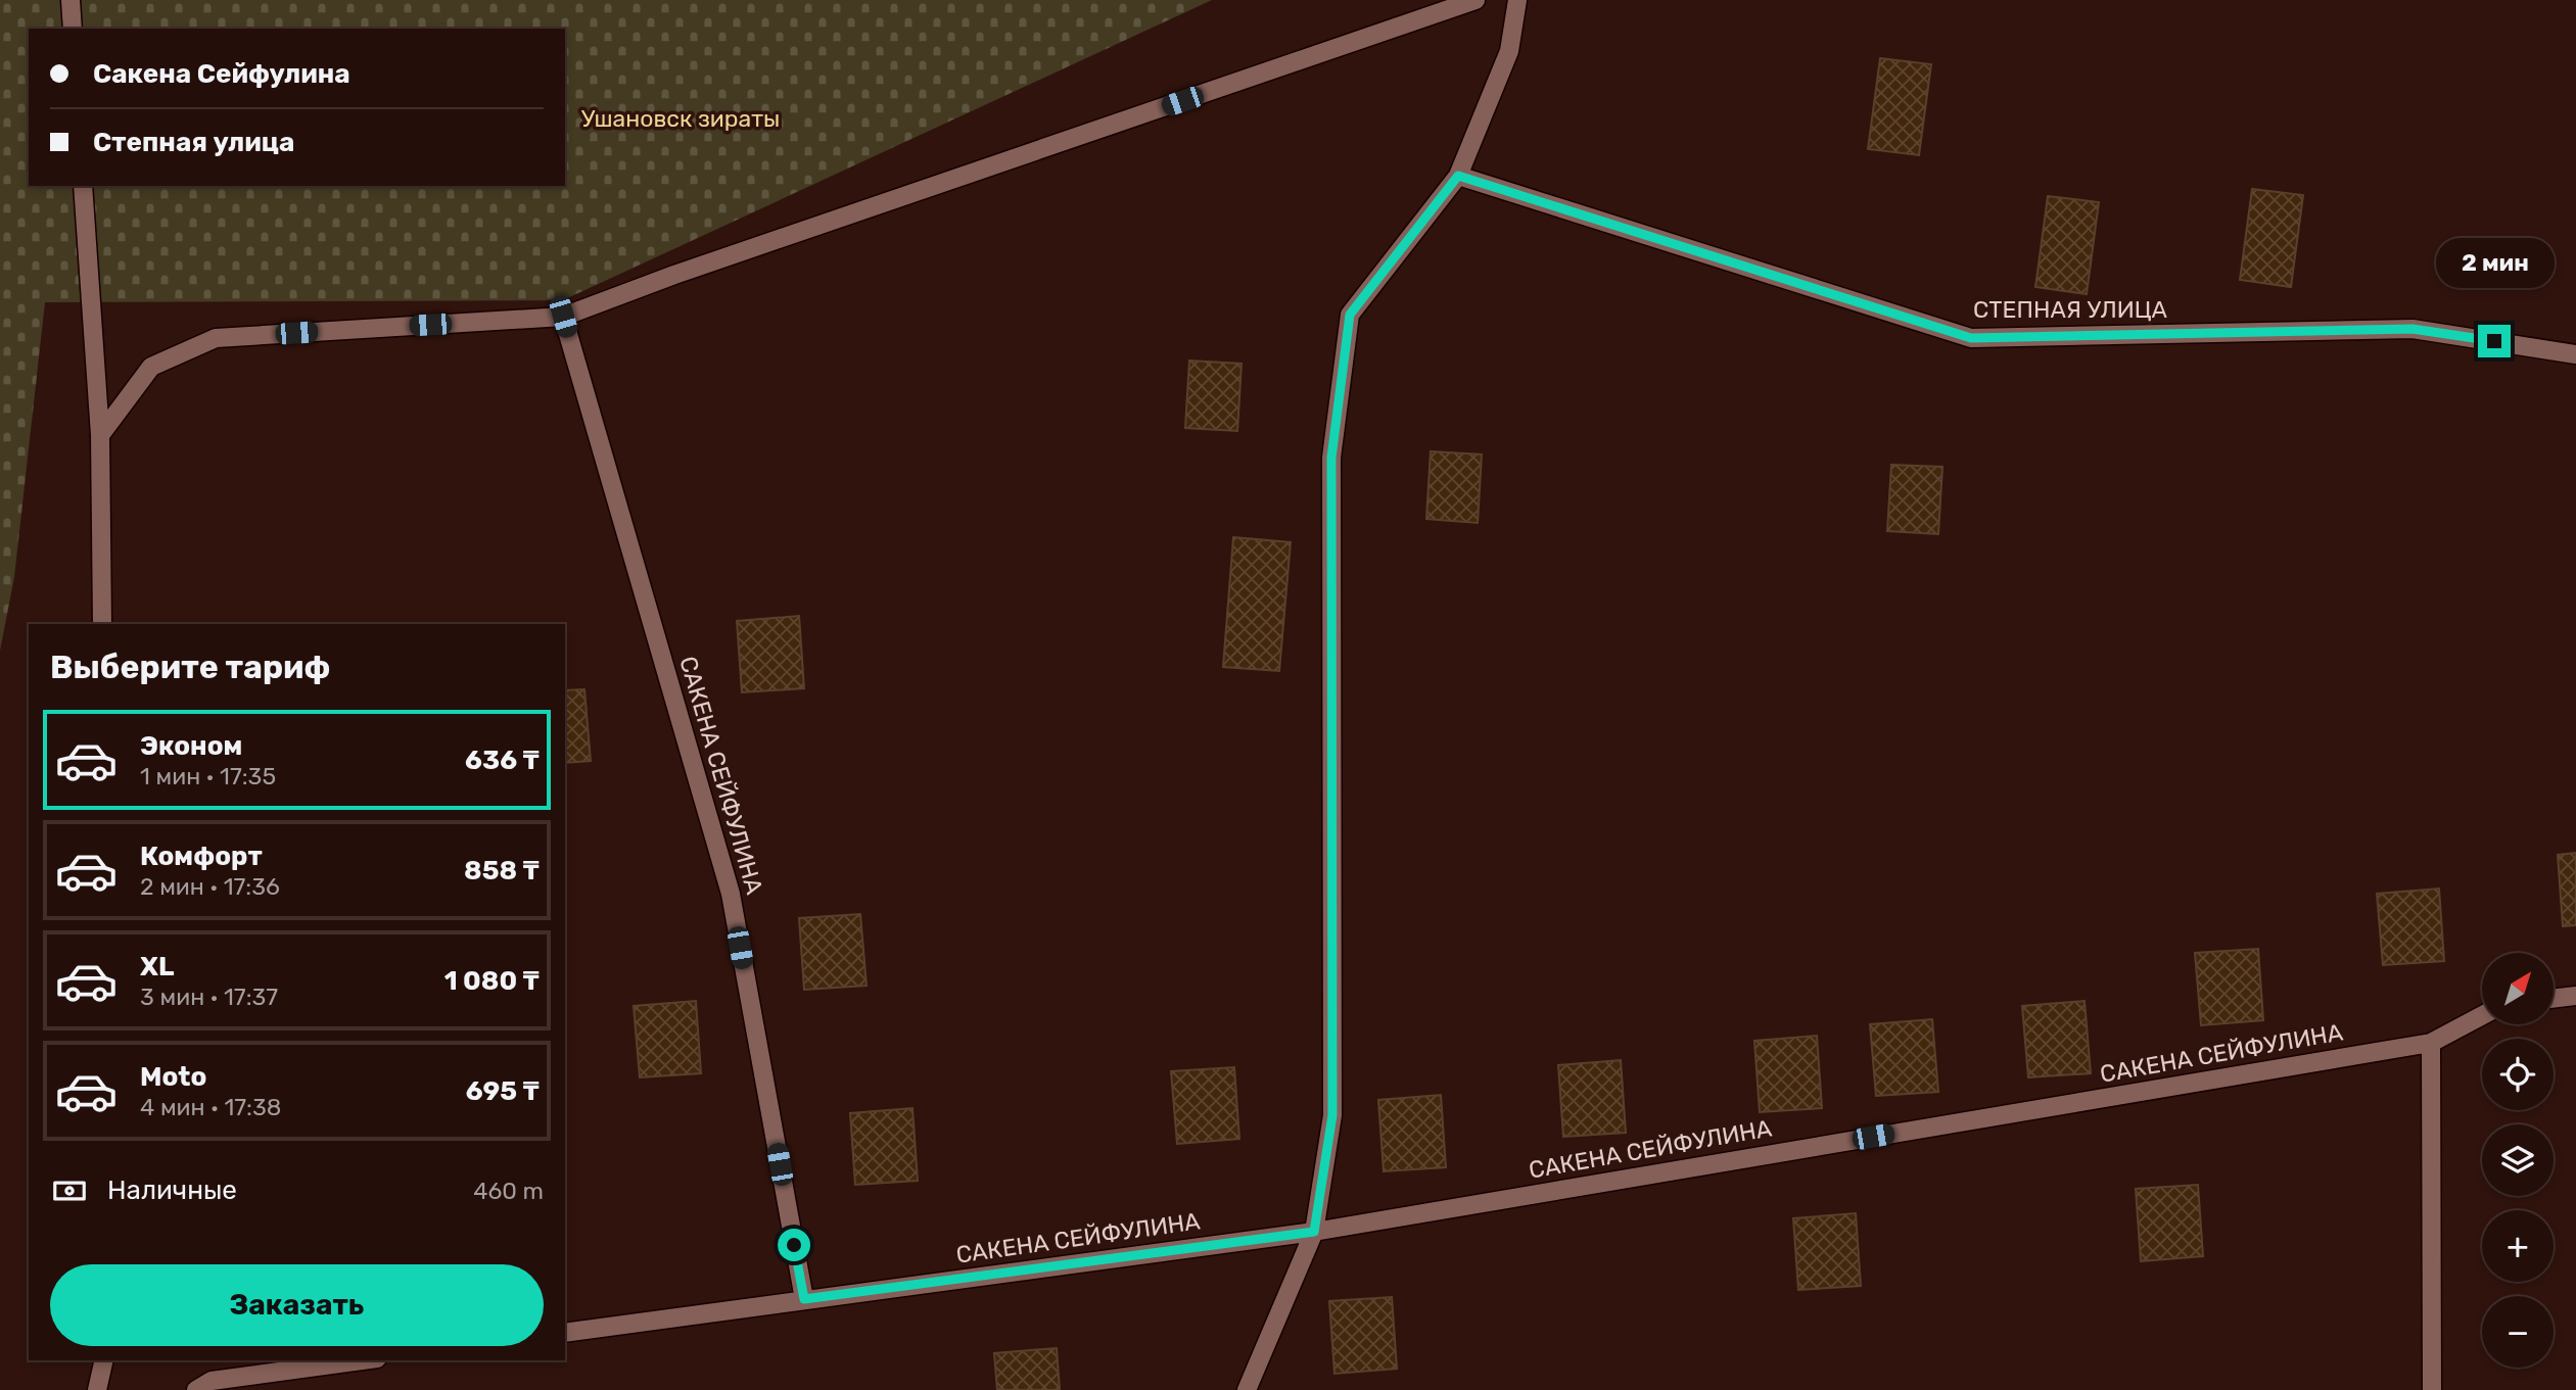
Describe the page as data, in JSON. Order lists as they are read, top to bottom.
{
  "streets": {
    "street": ["СТЕПНАЯ УЛИЦА", "САКЕНА СЕЙФУЛИНА"]
  },
  "parks": ["Ушановск зираты"],
  "north": "top right",
  "page": {
    "banner": ["Сакена Сейфулина", "Степная улица"],
    "bubble": "2 мин",
    "heading": "Выберите тариф",
    "list": [
      {
        "name": "Эконом",
        "note": "1 мин · 17:35",
        "value": "636 ₸"
      },
      {
        "name": "Комфорт",
        "note": "2 мин · 17:36",
        "value": "858 ₸"
      },
      {
        "name": "XL",
        "note": "3 мин · 17:37",
        "value": "1 080 ₸"
      },
      {
        "name": "Moto",
        "note": "4 мин · 17:38",
        "value": "695 ₸"
      }
    ],
    "map_buttons": ["+", "−"],
    "pay": ["Наличные", "460 m"],
    "buttons": "Заказать"
  }
}
